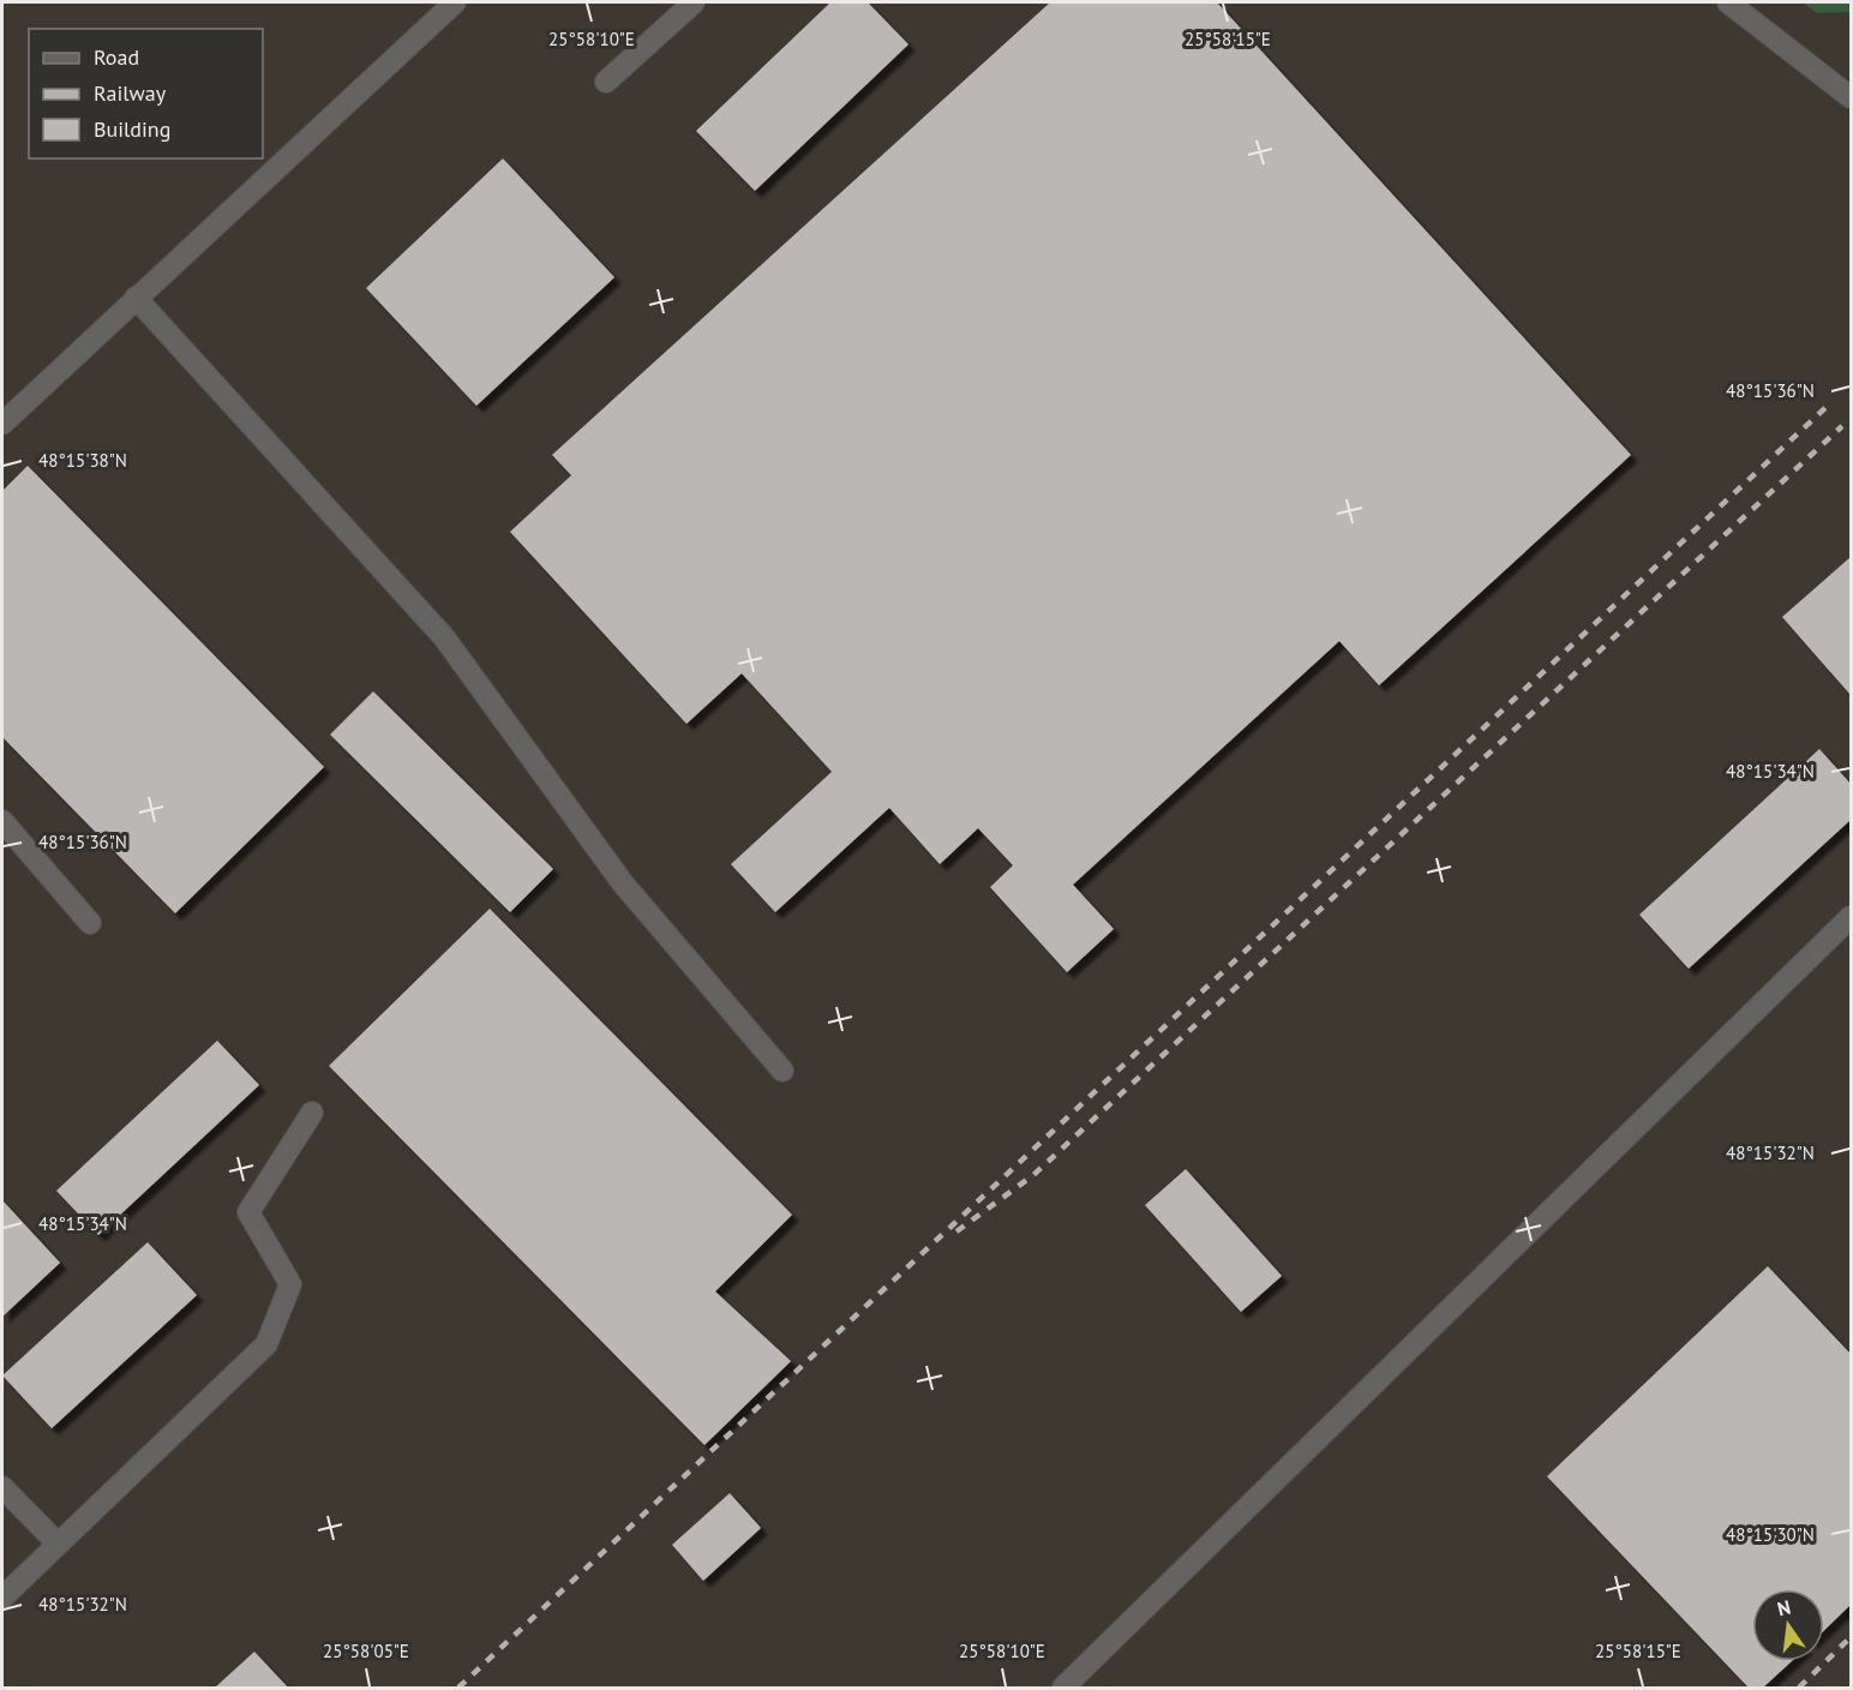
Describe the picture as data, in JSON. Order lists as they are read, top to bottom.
{
  "legend": ["Road", "Railway", "Building"],
  "north": "top",
  "coordinates": [
    "25°58'10\"E",
    "25°58'15\"E",
    "48°15'36\"N",
    "48°15'38\"N",
    "48°15'34\"N",
    "48°15'32\"N",
    "48°15'30\"N",
    "25°58'05\"E"
  ]
}
